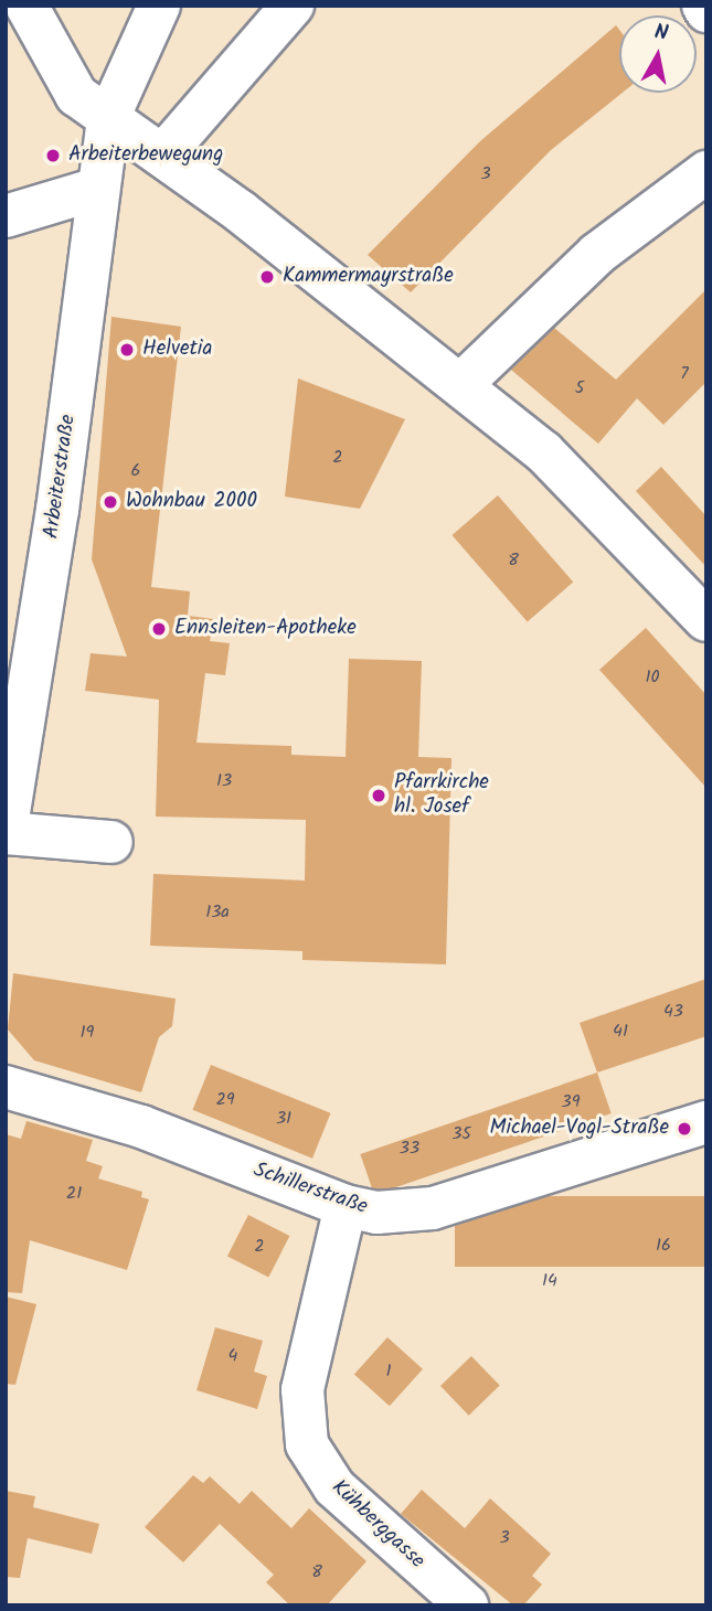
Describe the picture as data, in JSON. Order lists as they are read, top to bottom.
{
  "streets": {
    "street": ["Arbeiterstraße", "Schillerstraße", "Kühberggasse"]
  },
  "crossings": [
    ["Schillerstraße", "Kühberggasse"]
  ],
  "places": [
    "Arbeiterbewegung",
    "Kammermayrstraße",
    "Helvetia",
    "Wohnbau 2000",
    "Ennsleiten-Apotheke",
    "Pfarrkirche hl. Josef",
    "Michael-Vogl-Straße"
  ],
  "house_numbers": [
    "3",
    "7",
    "5",
    "2",
    "6",
    "8",
    "10",
    "13",
    "13a",
    "43",
    "41",
    "19",
    "29",
    "39",
    "31",
    "35",
    "33",
    "21",
    "16",
    "2",
    "14",
    "4",
    "1",
    "3",
    "8"
  ],
  "north": "top"
}
